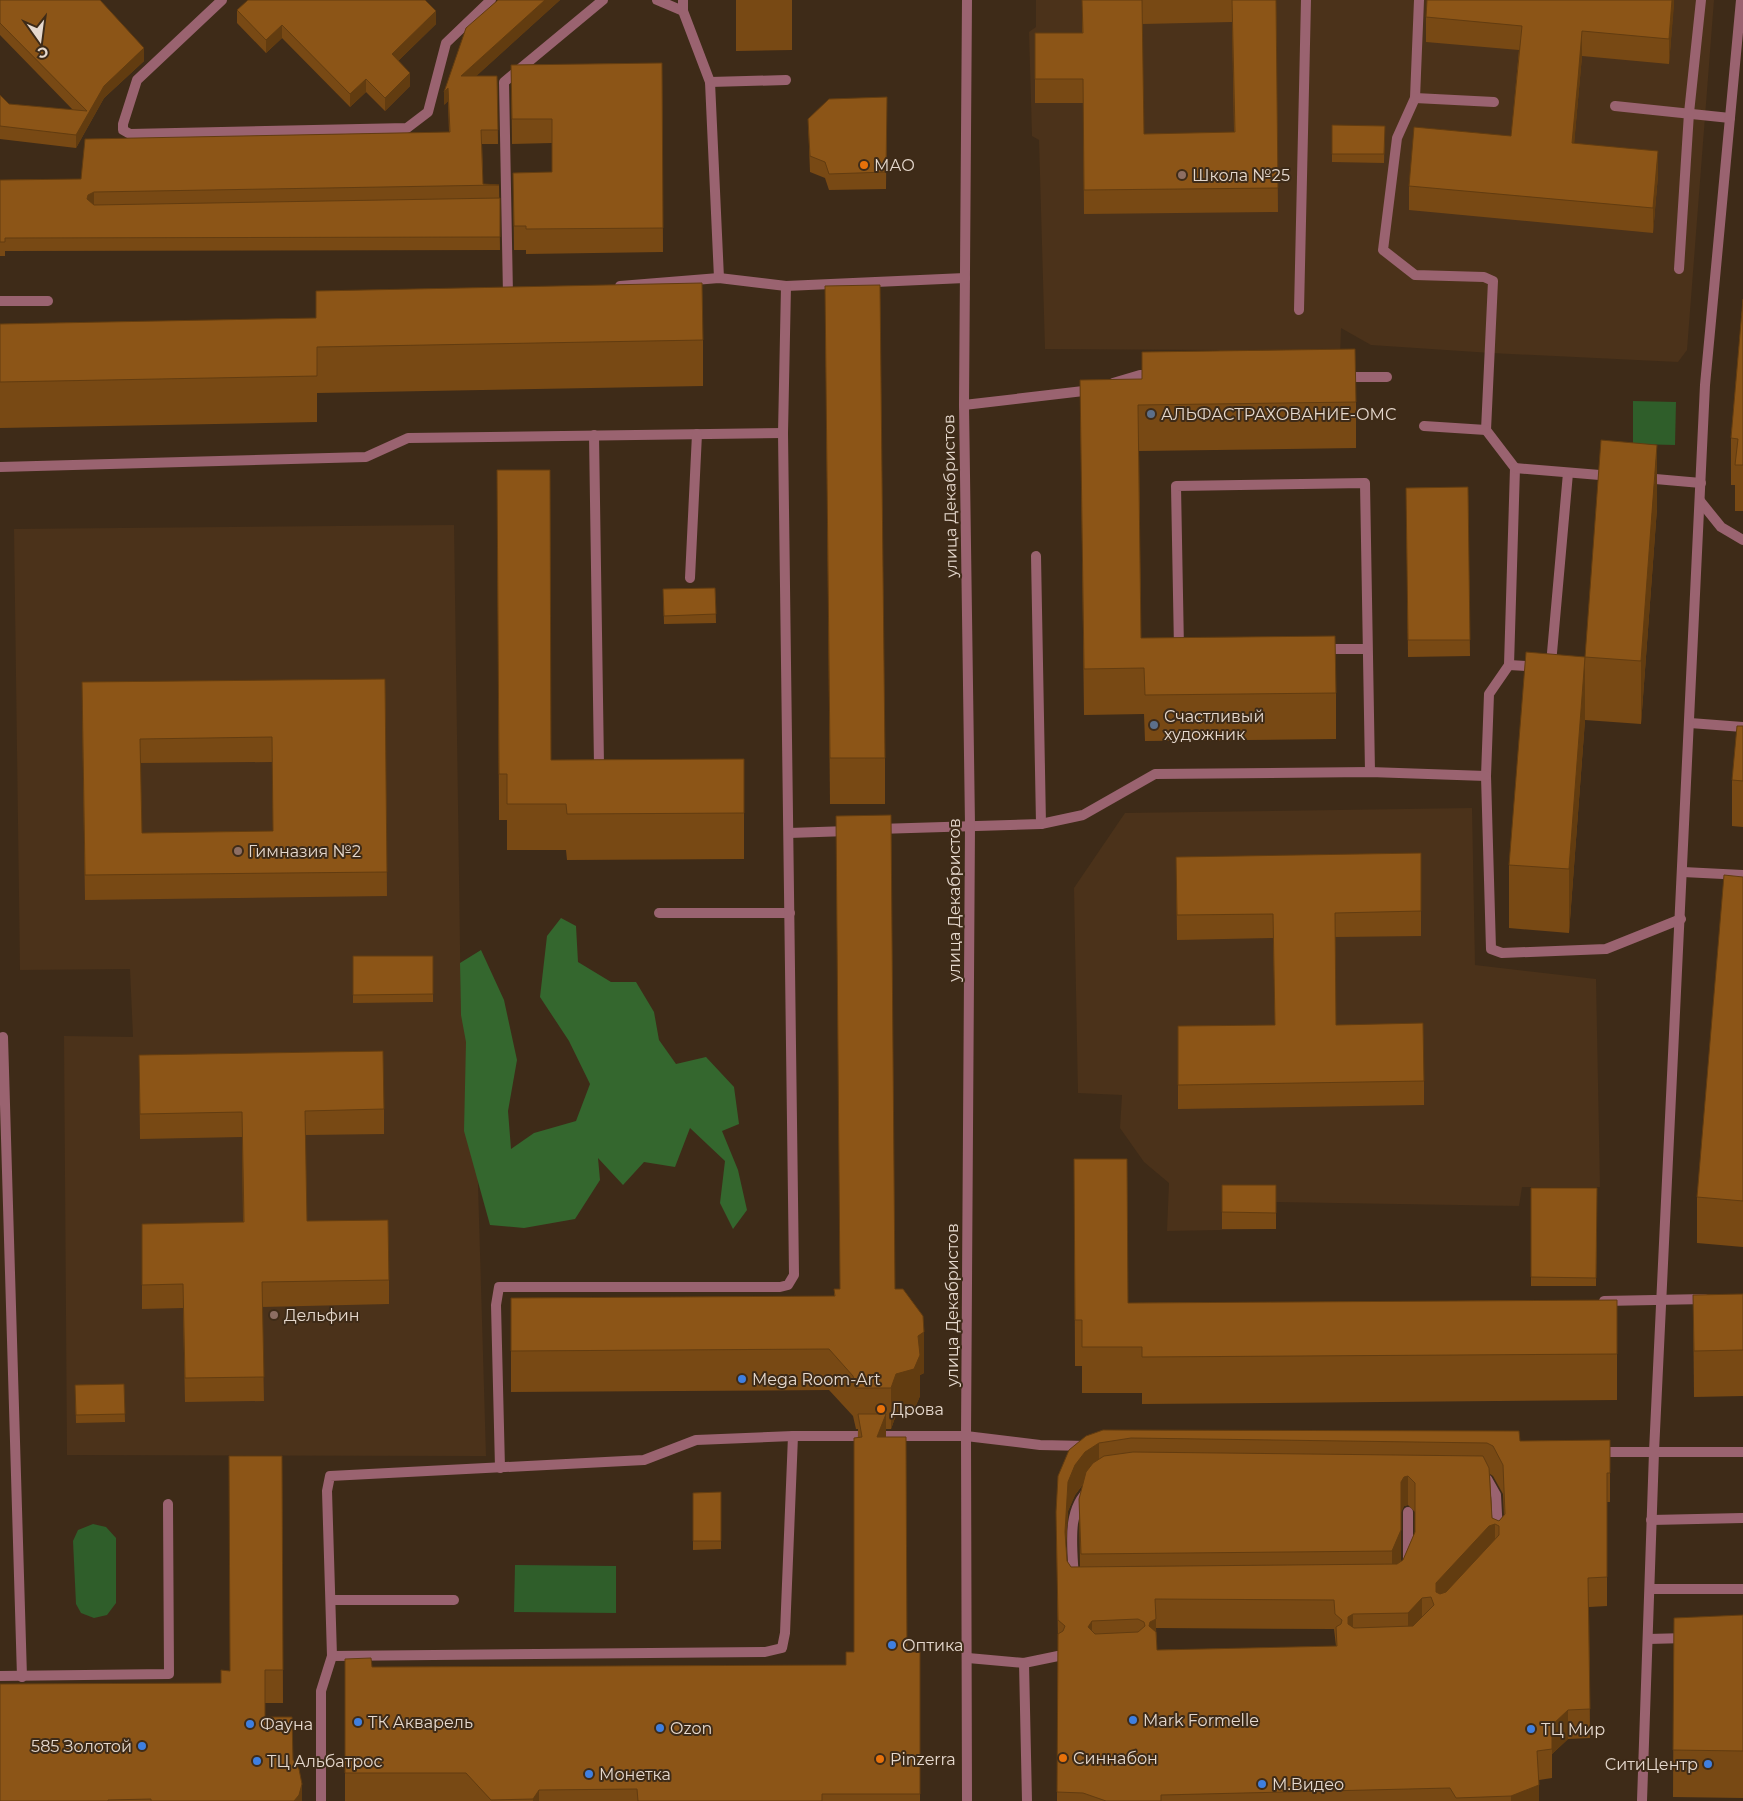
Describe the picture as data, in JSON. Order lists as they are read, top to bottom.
{
  "streets": {
    "street": ["улица Декабристов"]
  },
  "places": [
    "МАО",
    "Школа №25",
    "АЛЬФАСТРАХОВАНИЕ-ОМС",
    "Счастливый художник",
    "Гимназия №2",
    "Дельфин",
    "Mega Room-Art",
    "Дрова",
    "Оптика",
    "Mark Formelle",
    "ТК Акварель",
    "Фауна",
    "Ozon",
    "ТЦ Мир",
    "585 Золотой",
    "Синнабон",
    "Pinzerra",
    "ТЦ Альбатрос",
    "СитиЦентр",
    "Монетка",
    "М.Видео"
  ],
  "north": "bottom"
}
